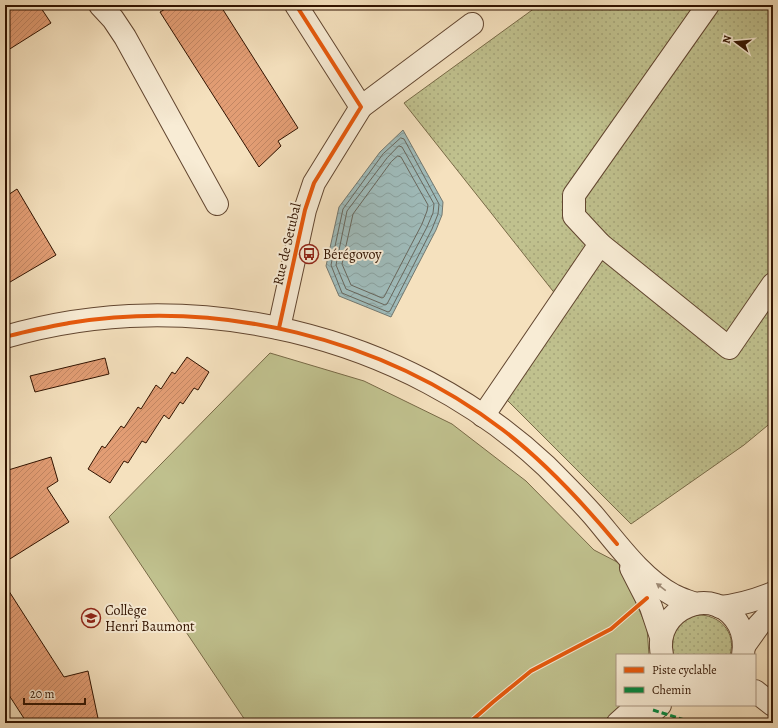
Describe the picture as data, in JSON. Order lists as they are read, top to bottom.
{
  "streets": {
    "street": ["Rue de Setubal"]
  },
  "places": {
    "bus stop": ["Bérégovoy"],
    "school or university": ["Collège Henri Baumont"]
  },
  "legend": ["Piste cyclable", "Chemin"],
  "scale_bar": "20 m",
  "north": "left"
}
